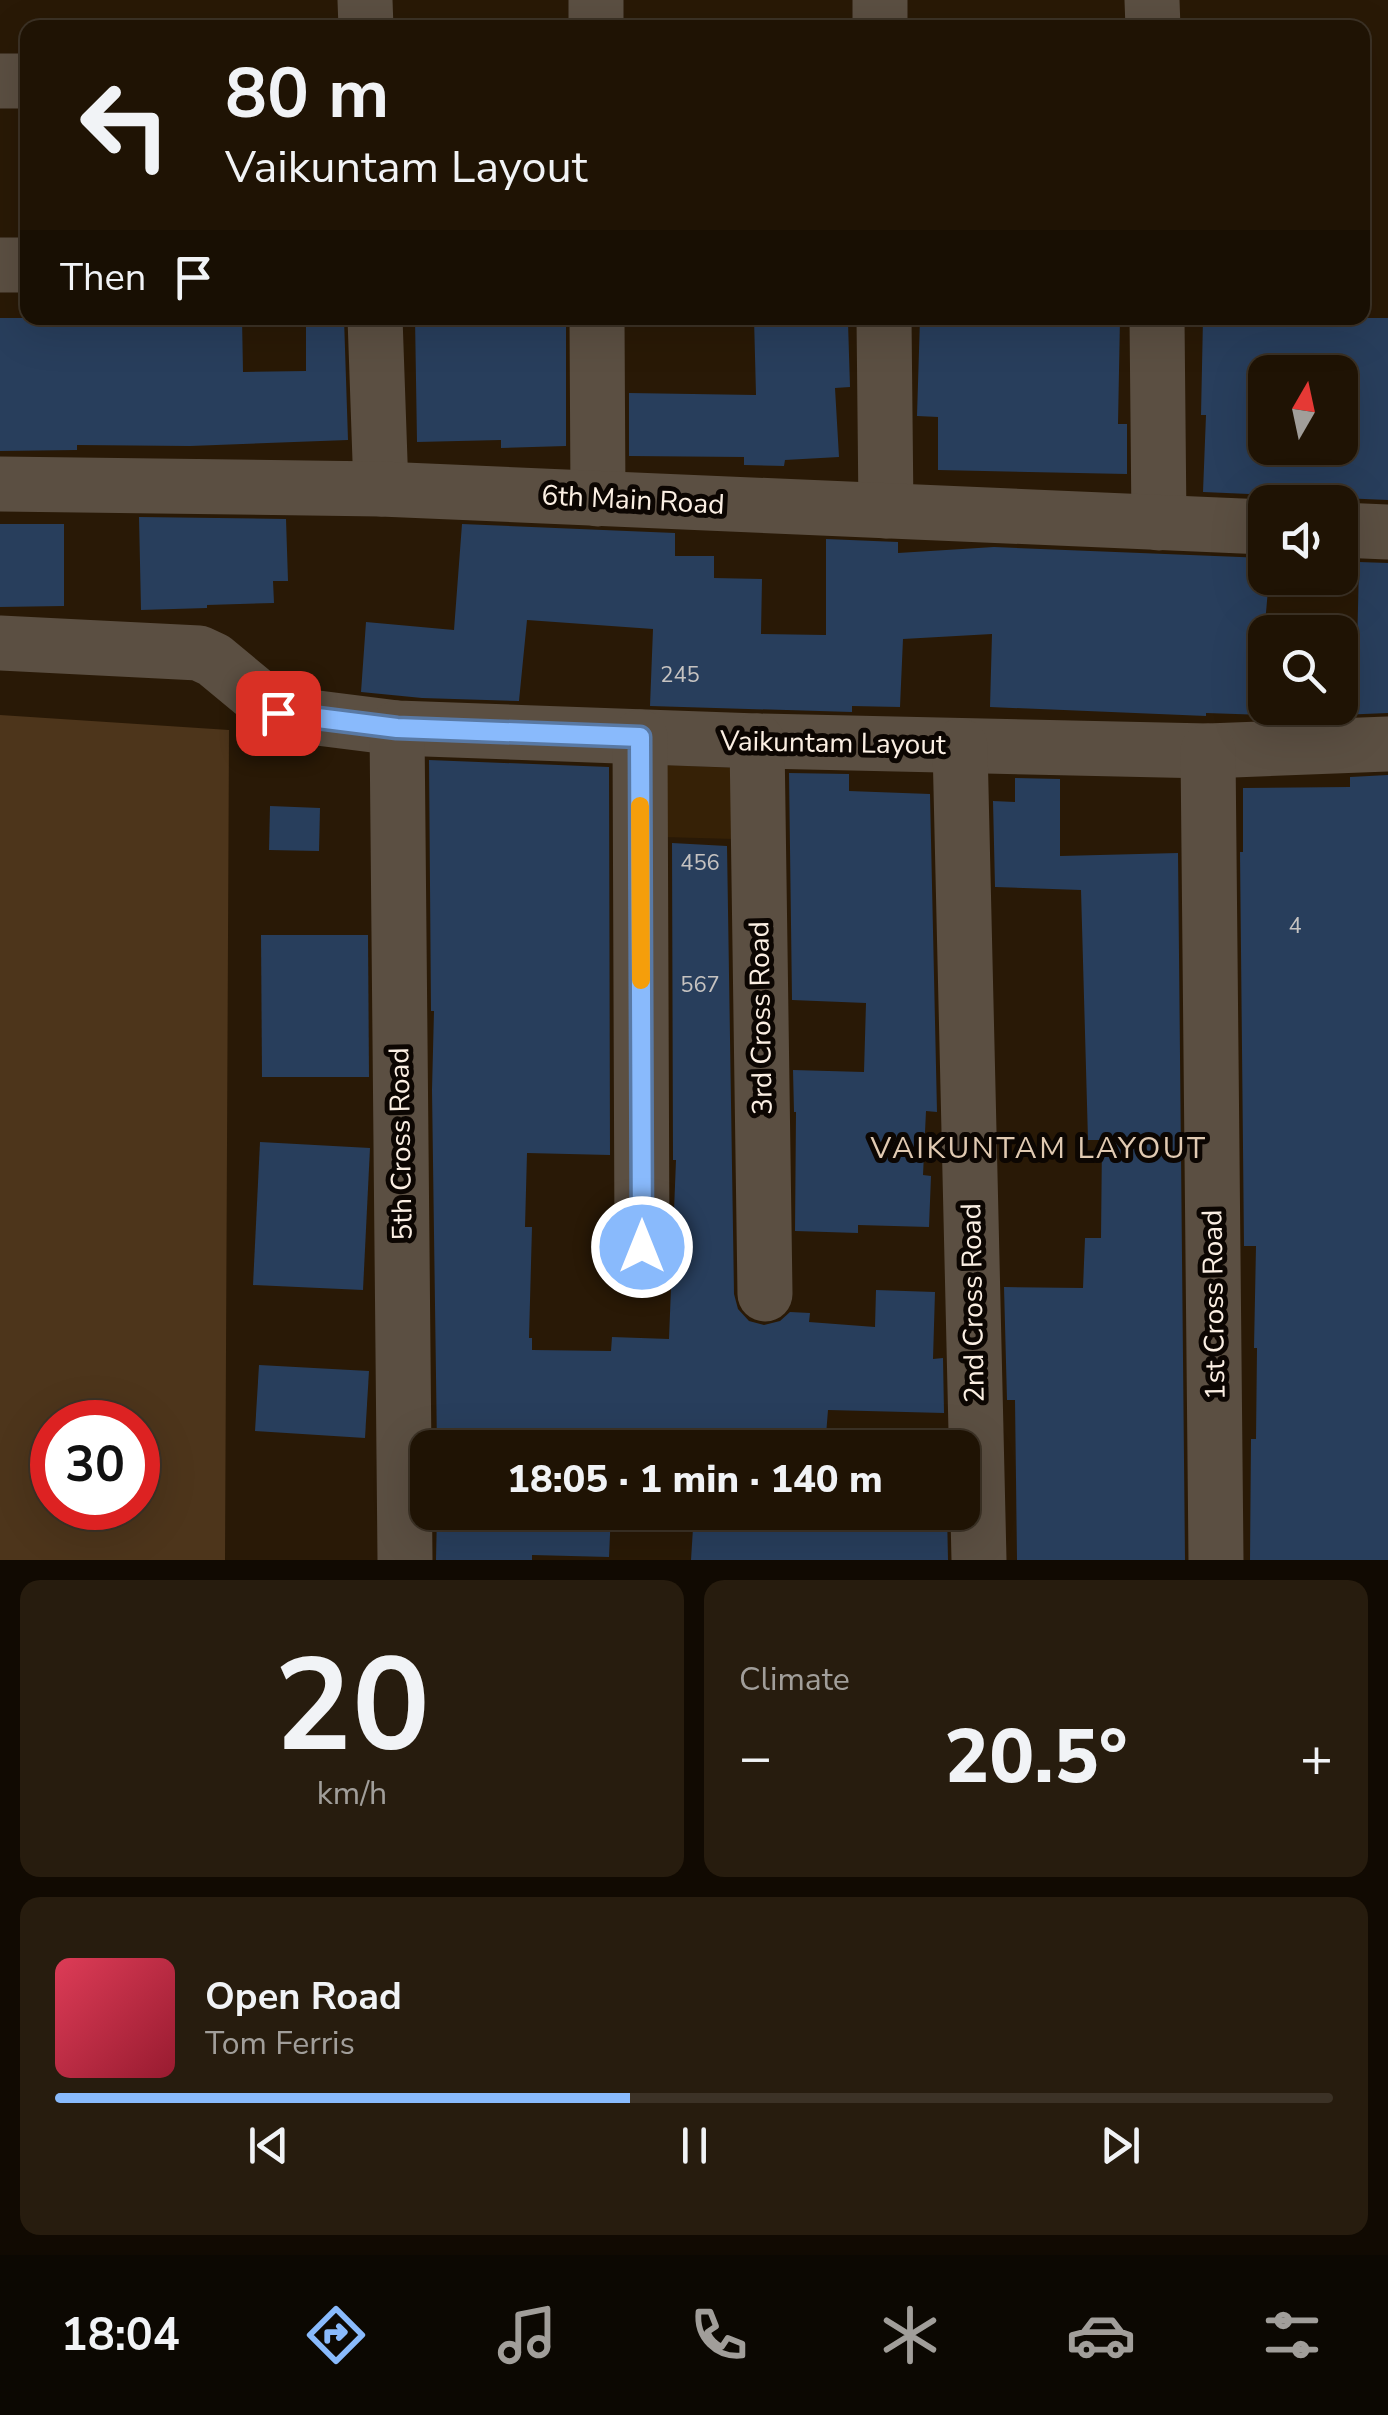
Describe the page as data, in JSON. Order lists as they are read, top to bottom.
{
  "streets": {
    "street": [
      "6th Main Road",
      "Vaikuntam Layout",
      "3rd Cross Road",
      "5th Cross Road",
      "2nd Cross Road",
      "1st Cross Road"
    ]
  },
  "crossings": [
    ["Vaikuntam Layout", "3rd Cross Road"],
    ["Vaikuntam Layout", "5th Cross Road"],
    ["Vaikuntam Layout", "2nd Cross Road"],
    ["Vaikuntam Layout", "1st Cross Road"]
  ],
  "districts": ["VAIKUNTAM LAYOUT"],
  "house_numbers": [
    "245",
    "456",
    "4",
    "567"
  ],
  "north": "top",
  "page": {
    "turn": ["80 m", "Vaikuntam Layout"],
    "then": "Then",
    "limit": "30",
    "trip": "18:05 · 1 min · 140 m",
    "tile": [
      ["20", "km/h"],
      "Climate"
    ],
    "heat": ["−", "20.5°", "+"],
    "song": ["Open Road", "Tom Ferris"],
    "tabs": "18:04"
  }
}
